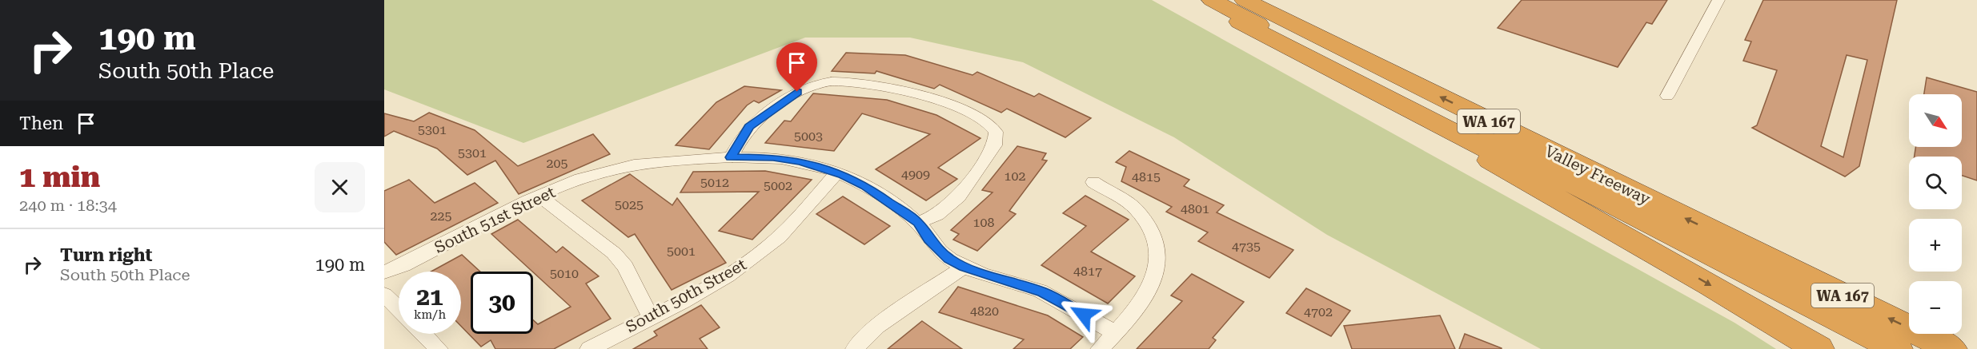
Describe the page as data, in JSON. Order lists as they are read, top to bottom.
{
  "streets": {
    "highway": ["WA 167", "Valley Freeway"],
    "street": ["South 51st Street", "South 50th Street"]
  },
  "crossings": [
    ["South 51st Street", "South 50th Street"]
  ],
  "house_numbers": [
    "5301",
    "5003",
    "5301",
    "205",
    "4909",
    "102",
    "4815",
    "5012",
    "5002",
    "5025",
    "4801",
    "225",
    "108",
    "4735",
    "5001",
    "4817",
    "5010",
    "4820",
    "4702"
  ],
  "north": "bottom right",
  "page": {
    "turn": ["190 m", "South 50th Place"],
    "map_buttons": ["+", "−"],
    "then": "Then",
    "heading": ["1 min", "240 m · 18:34"],
    "list": [
      {
        "name": "Turn right",
        "note": "South 50th Place",
        "value": "190 m"
      }
    ],
    "speed": "21 km/h",
    "limit": "30"
  }
}
